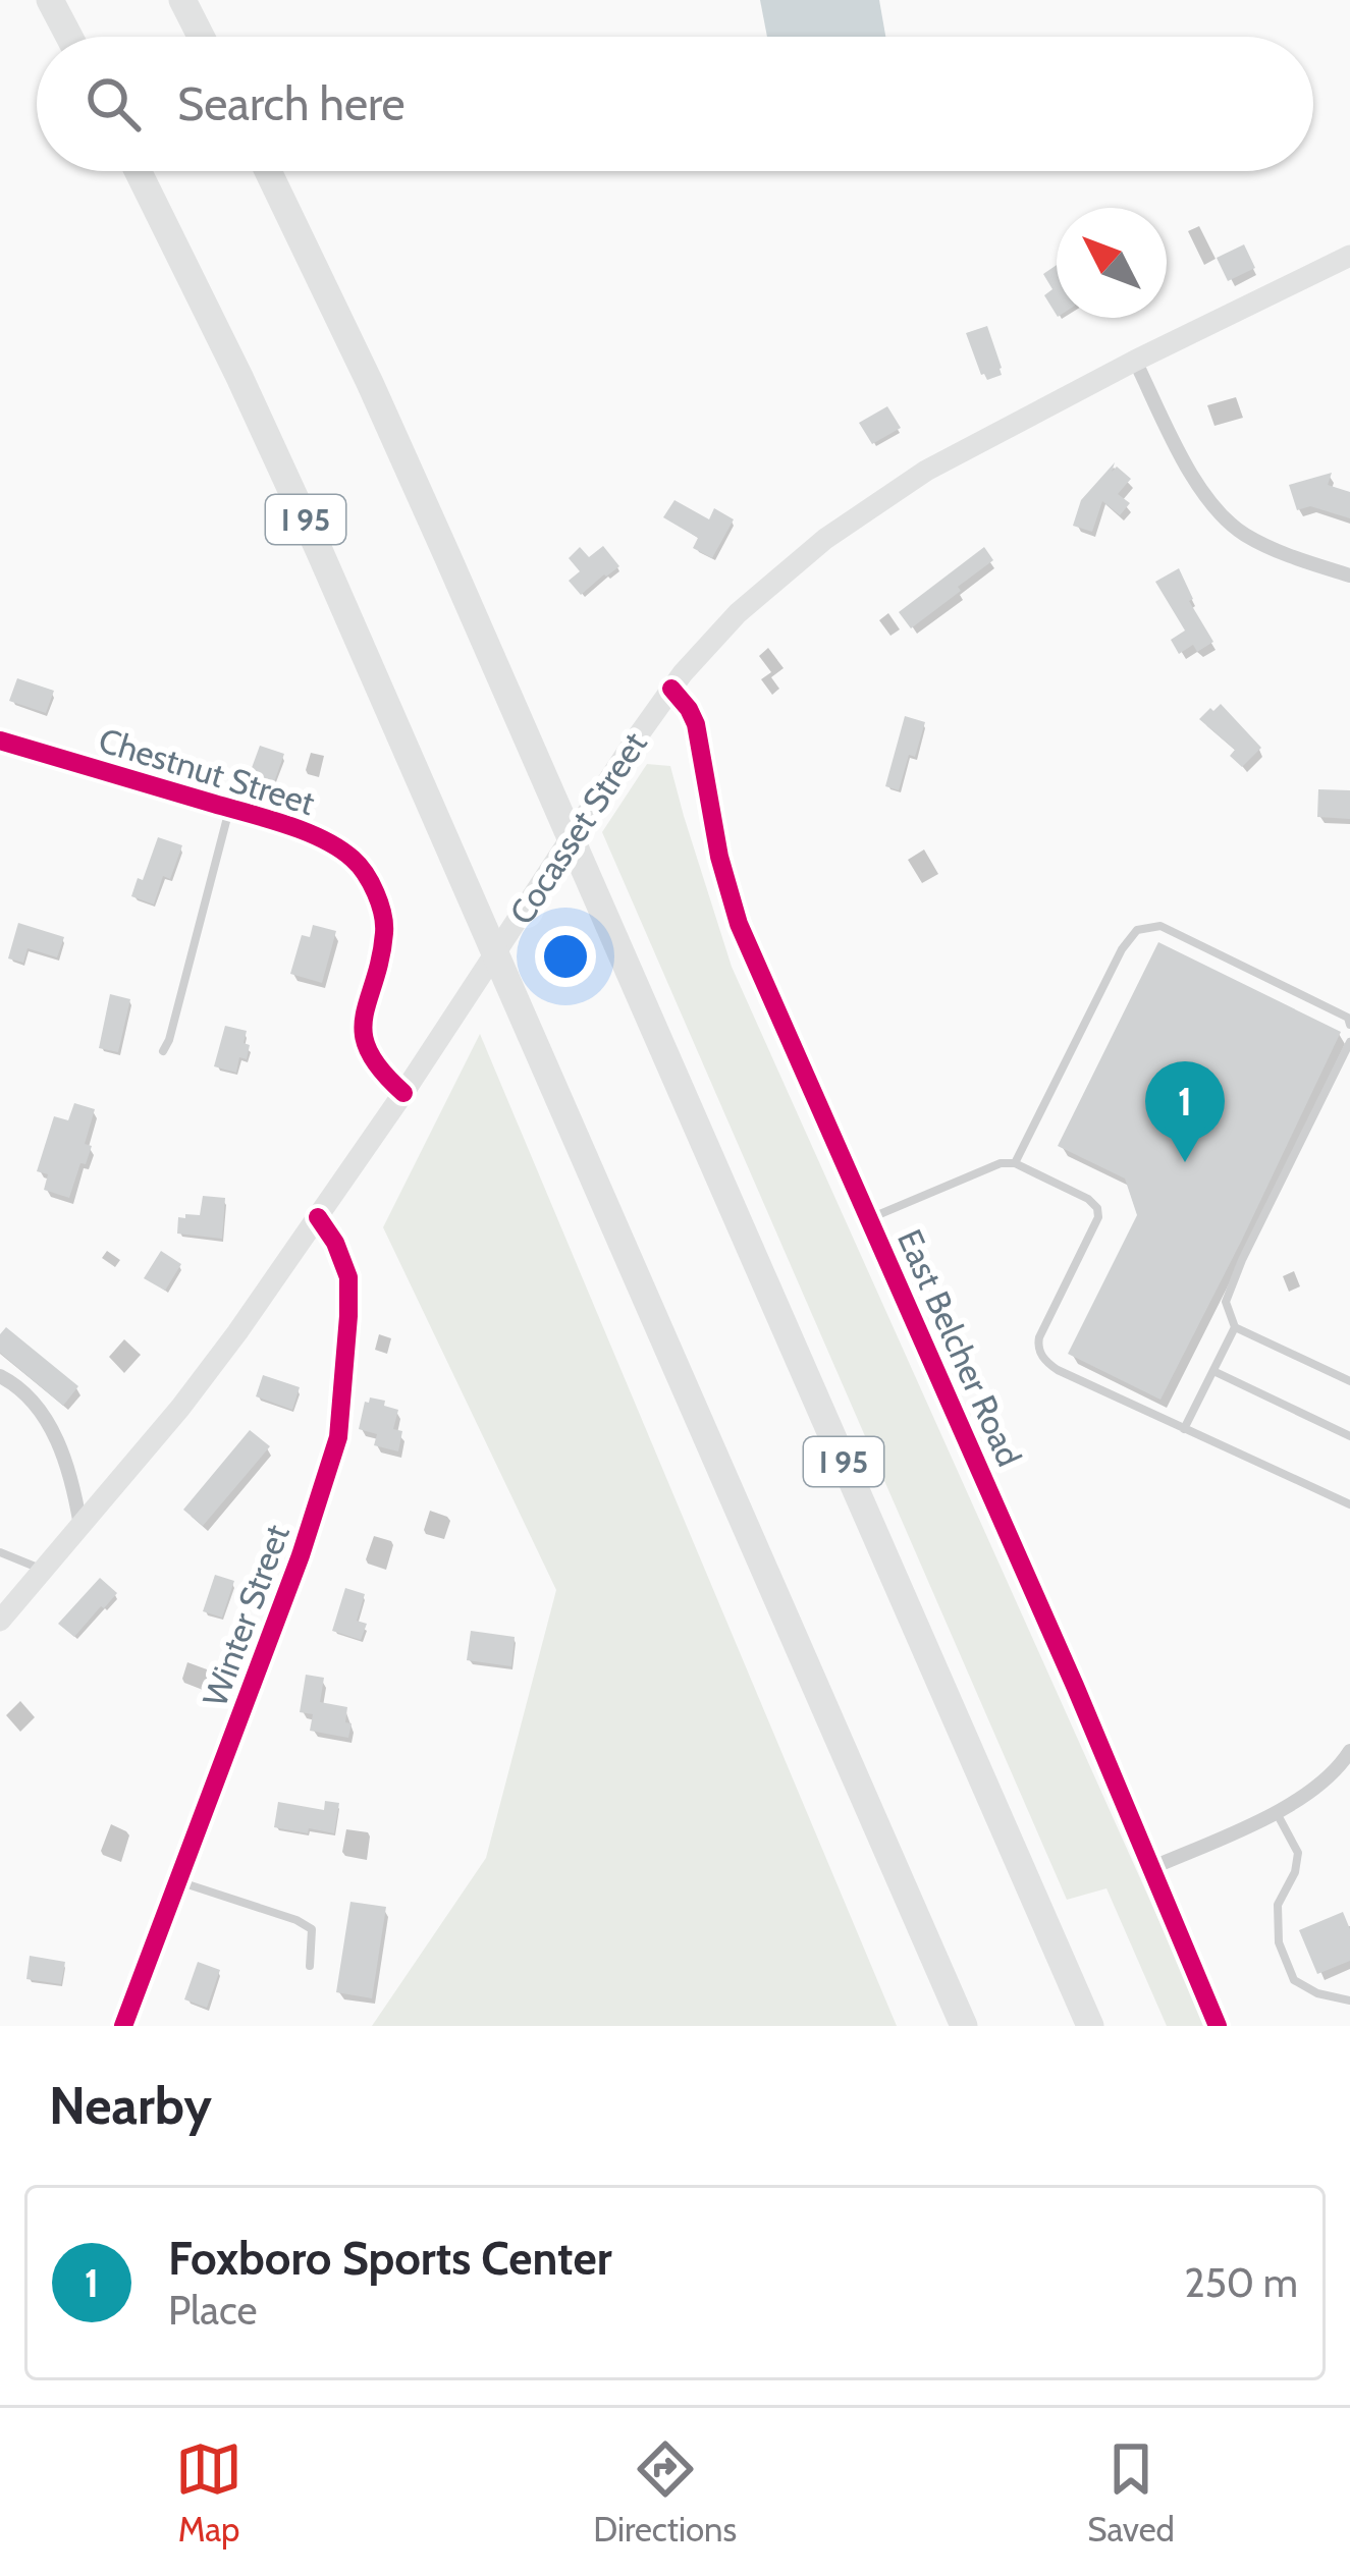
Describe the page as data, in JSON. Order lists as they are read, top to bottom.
{
  "streets": {
    "highway": ["I 95"],
    "main road": ["Chestnut Street", "Cocasset Street", "Winter Street"],
    "street": ["East Belcher Road"]
  },
  "crossings": [
    ["Chestnut Street", "Cocasset Street"],
    ["Cocasset Street", "East Belcher Road"],
    ["Cocasset Street", "Winter Street"]
  ],
  "north": "top left",
  "page": {
    "search": "Search here",
    "pins": "1",
    "heading": "Nearby",
    "list": [
      {
        "mark": "1",
        "name": "Foxboro Sports Center",
        "note": "Place",
        "value": "250 m"
      }
    ],
    "nav": ["Map", "Directions", "Saved"]
  }
}
